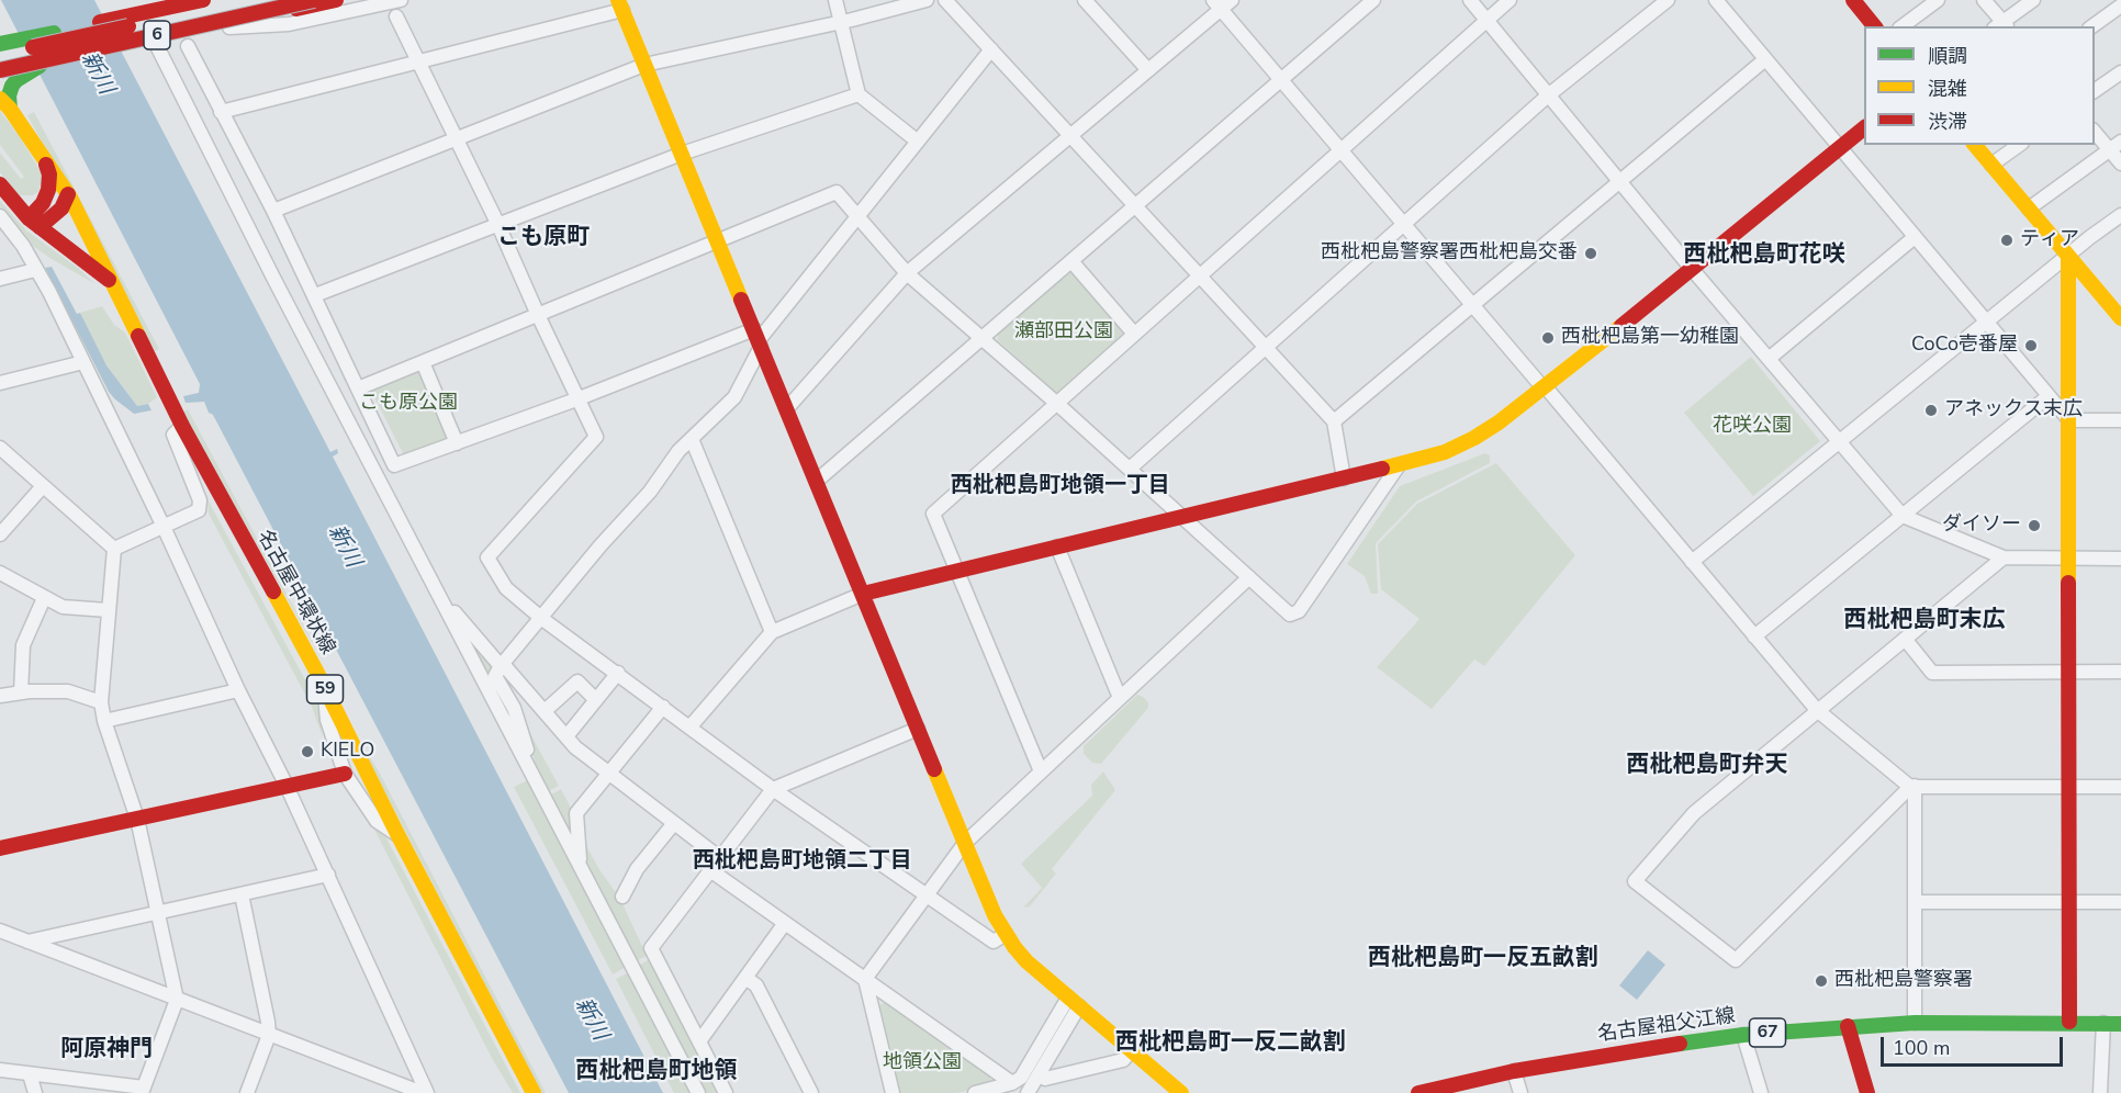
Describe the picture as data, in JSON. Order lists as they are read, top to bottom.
{
  "streets": {
    "main road": [
      "6",
      "名古屋中環状線",
      "59",
      "名古屋祖父江線",
      "67"
    ]
  },
  "crossings": [
    ["6", "59"],
    ["名古屋中環状線", "59"]
  ],
  "districts": [
    "こも原町",
    "西枇杷島町花咲",
    "西枇杷島町地領一丁目",
    "西枇杷島町末広",
    "西枇杷島町弁天",
    "西枇杷島町地領二丁目",
    "西枇杷島町一反五畝割",
    "西枇杷島町一反二畝割",
    "阿原神門",
    "西枇杷島町地領"
  ],
  "water": ["新川"],
  "parks": [
    "瀬部田公園",
    "こも原公園",
    "花咲公園",
    "地領公園"
  ],
  "places": [
    "ティア",
    "西枇杷島警察署西枇杷島交番",
    "西枇杷島第一幼稚園",
    "CoCo壱番屋",
    "アネックス末広",
    "ダイソー",
    "KIELO",
    "西枇杷島警察署"
  ],
  "legend": ["順調", "混雑", "渋滞"],
  "scale_bar": "100 m"
}
